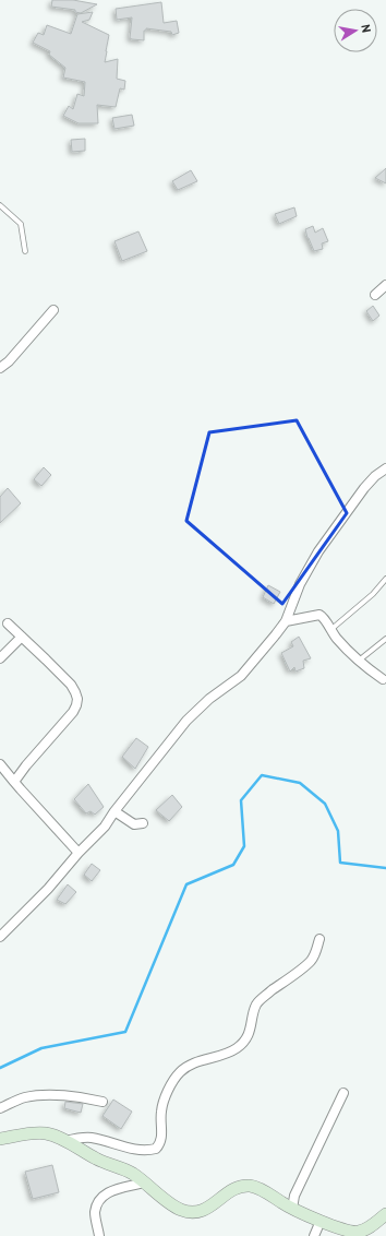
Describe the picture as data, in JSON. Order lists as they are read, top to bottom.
{
  "north": "right"
}
